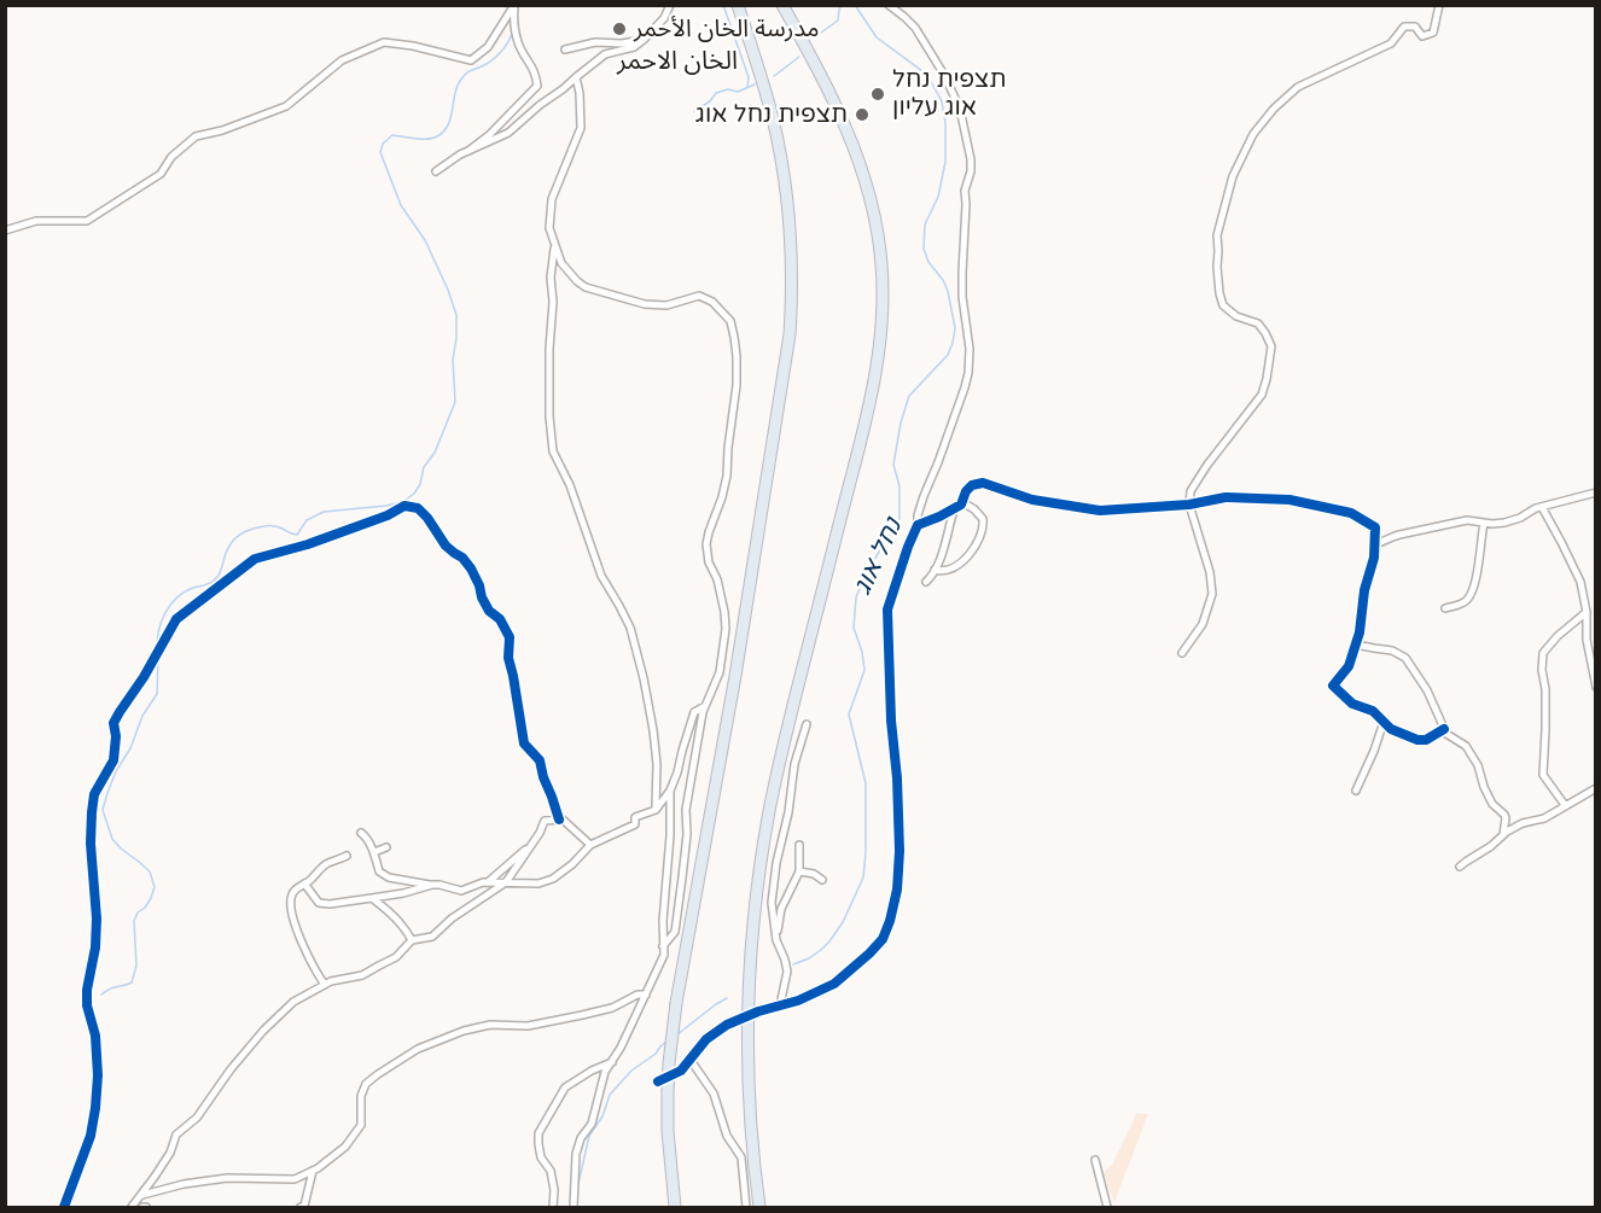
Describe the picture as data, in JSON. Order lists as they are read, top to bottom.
{
  "districts": ["الخان الاحمر"],
  "water": ["נחל אוג"],
  "places": ["مدرسة الخان الأحمر", "תצפית נחל אוג עליון", "תצפית נחל אוג"]
}
